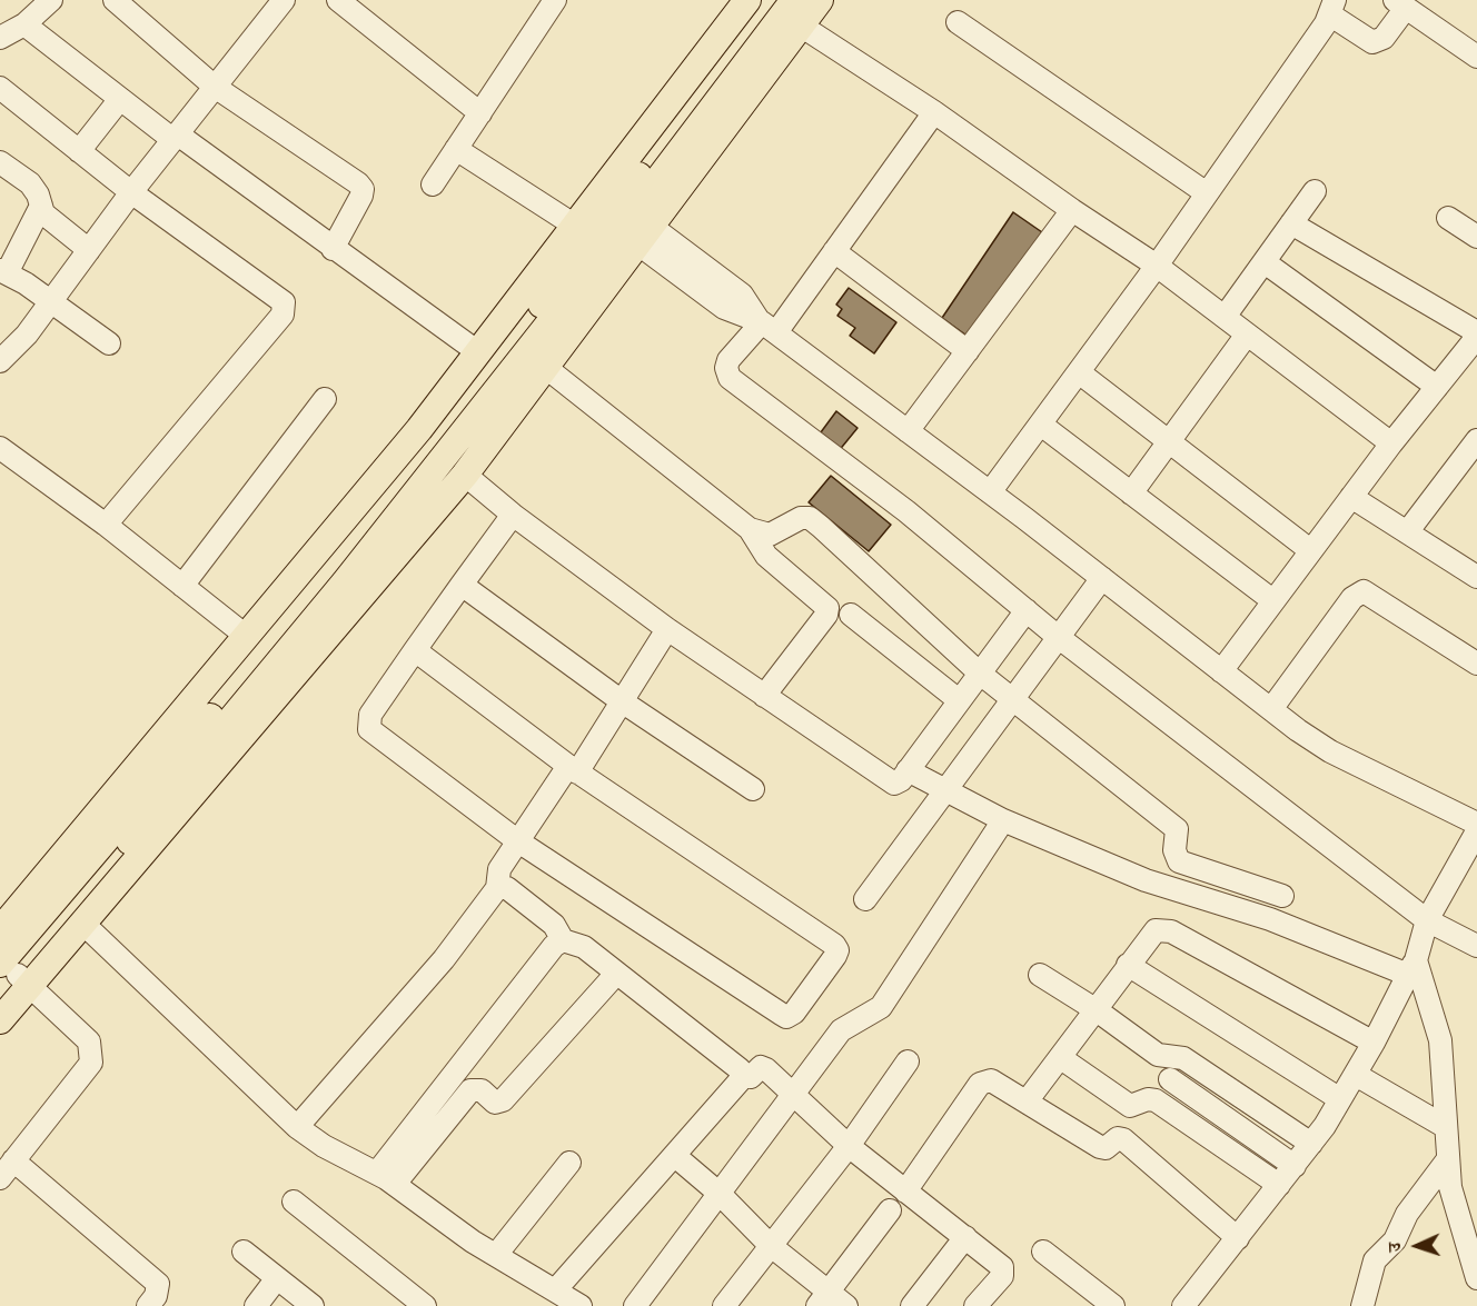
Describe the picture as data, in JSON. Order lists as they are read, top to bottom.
{
  "north": "left"
}
